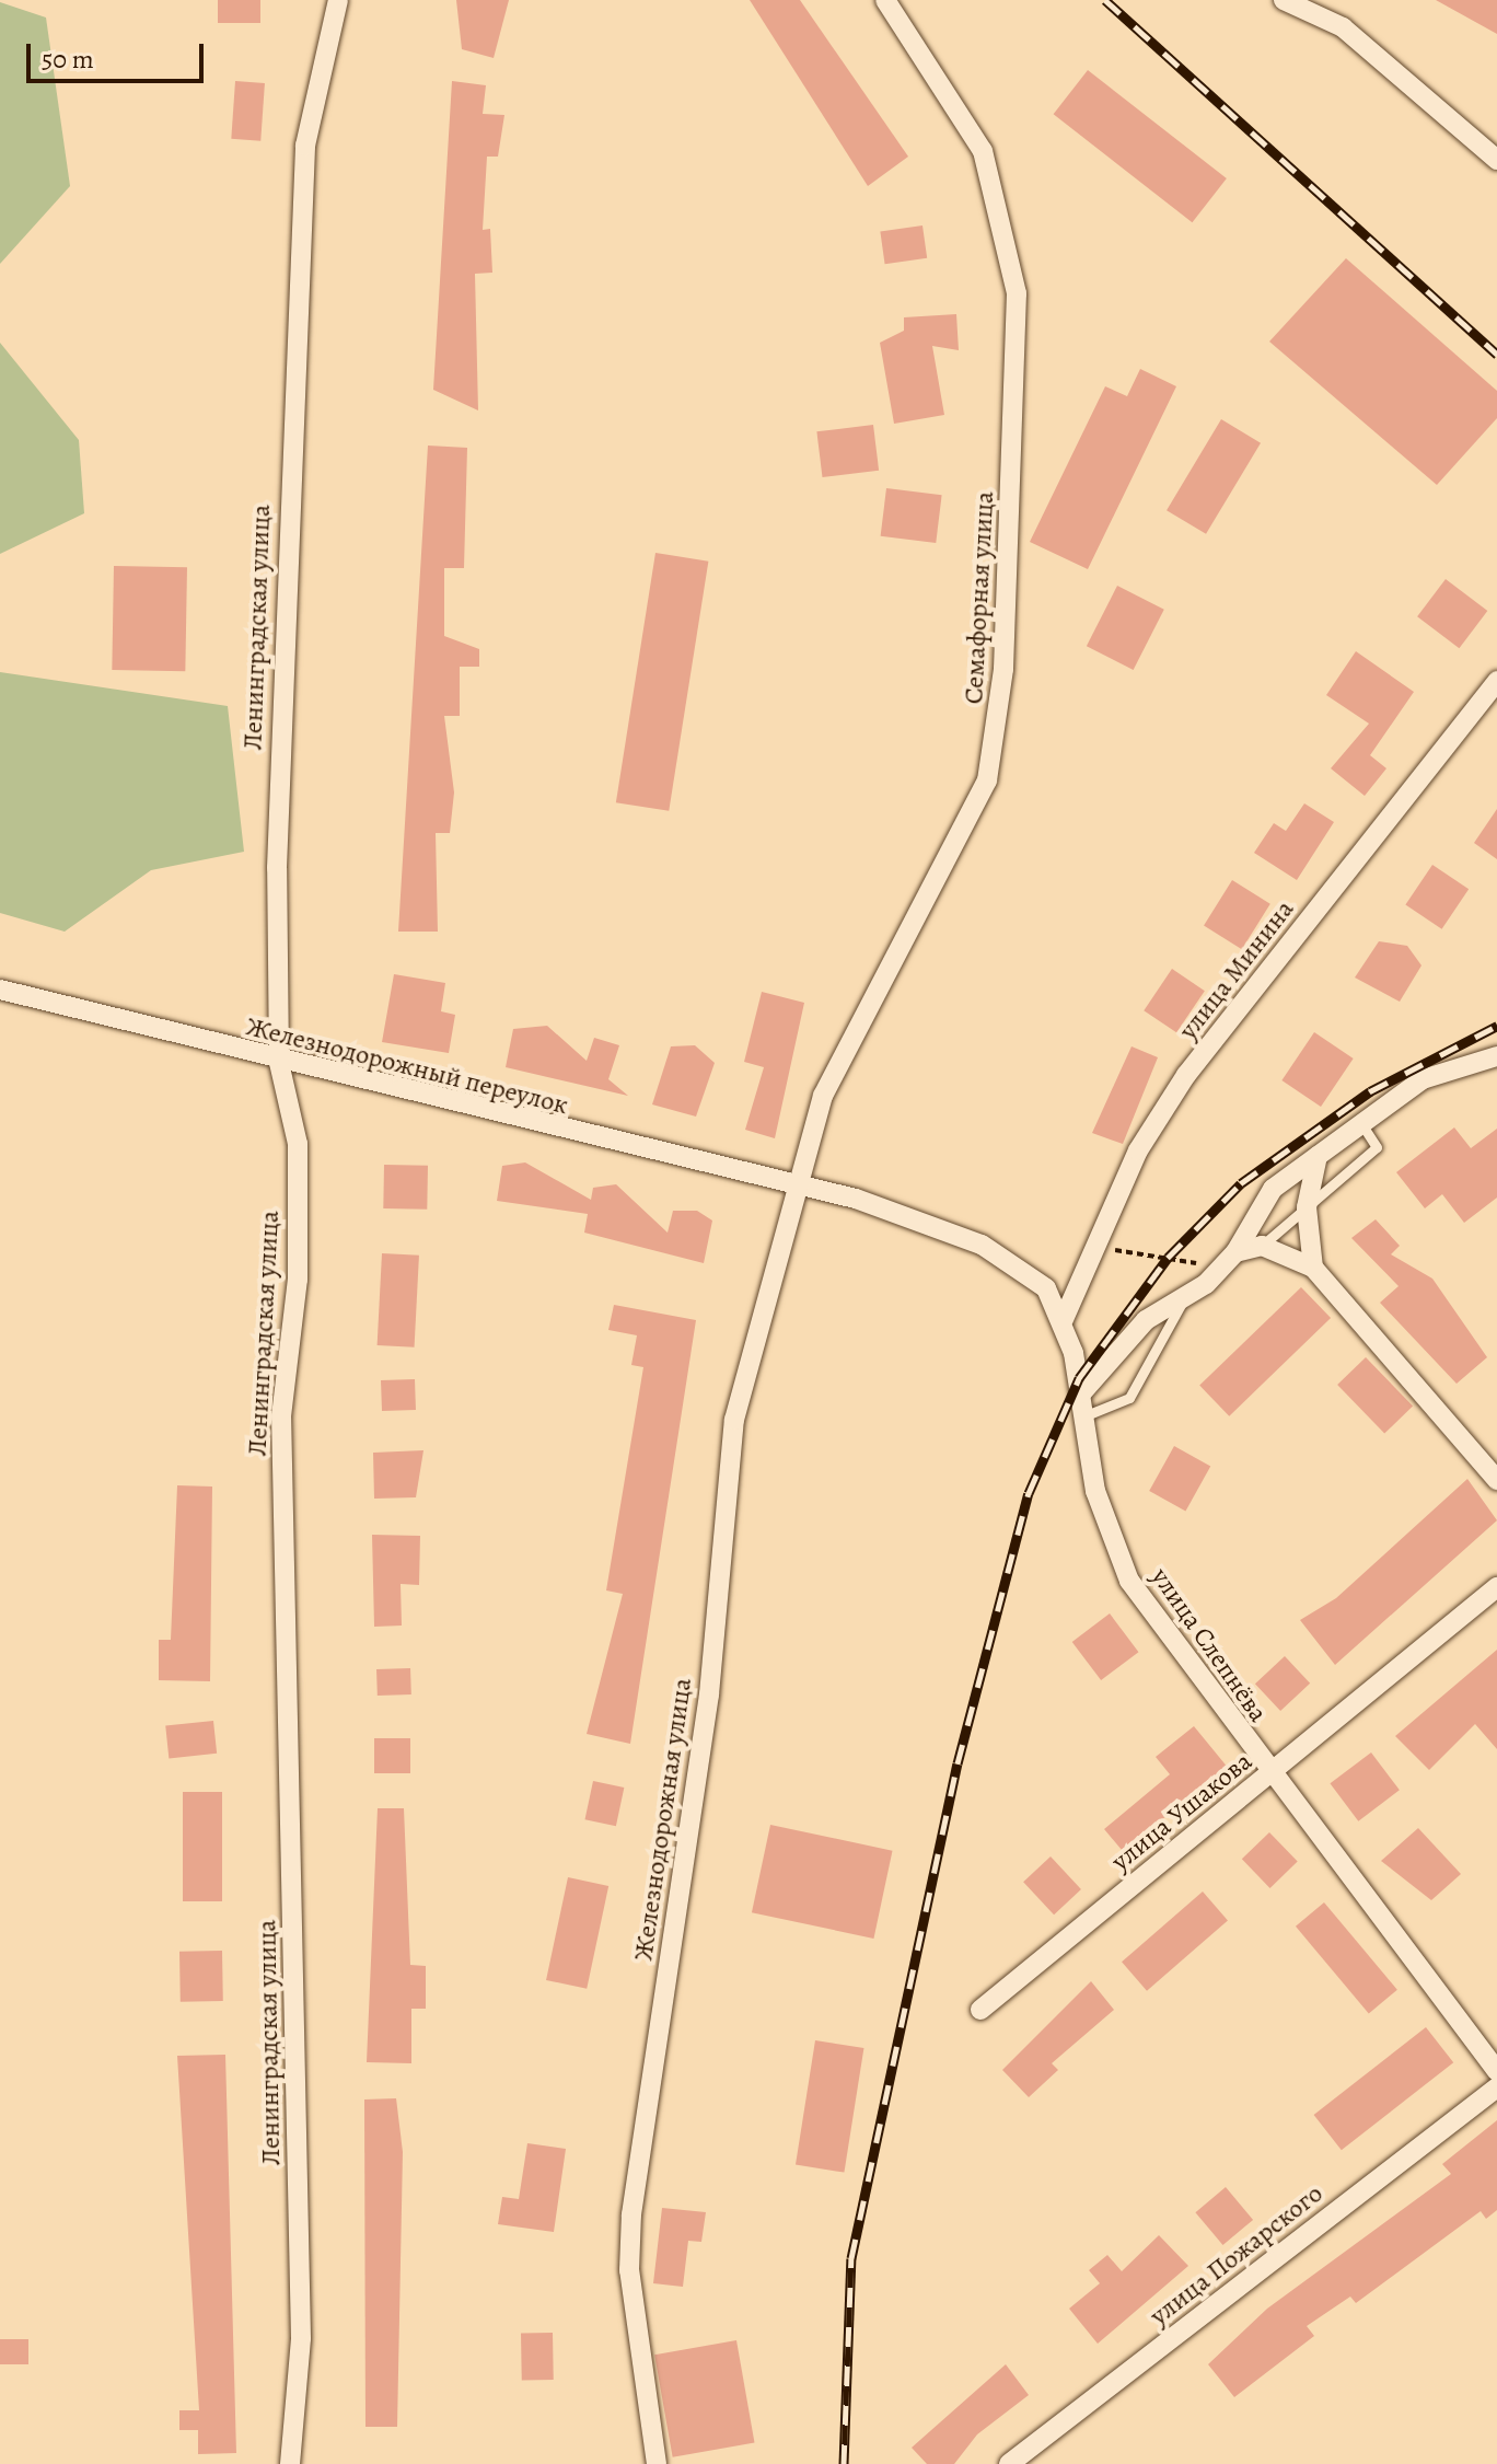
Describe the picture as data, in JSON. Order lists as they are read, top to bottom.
{
  "streets": {
    "street": [
      "Семафорная улица",
      "Ленинградская улица",
      "улица Минина",
      "Железнодорожный переулок",
      "улица Слепнёва",
      "улица Ушакова",
      "Железнодорожная улица",
      "улица Пожарского"
    ]
  },
  "crossings": [
    ["Семафорная улица", "Железнодорожный переулок"],
    ["Семафорная улица", "улица Слепнёва"],
    ["Семафорная улица", "Железнодорожная улица"],
    ["Ленинградская улица", "Железнодорожный переулок"],
    ["улица Минина", "улица Слепнёва"],
    ["Железнодорожный переулок", "улица Слепнёва"],
    ["Железнодорожный переулок", "Железнодорожная улица"],
    ["улица Слепнёва", "улица Ушакова"],
    ["улица Слепнёва", "Железнодорожная улица"]
  ],
  "scale_bar": "50 m"
}
